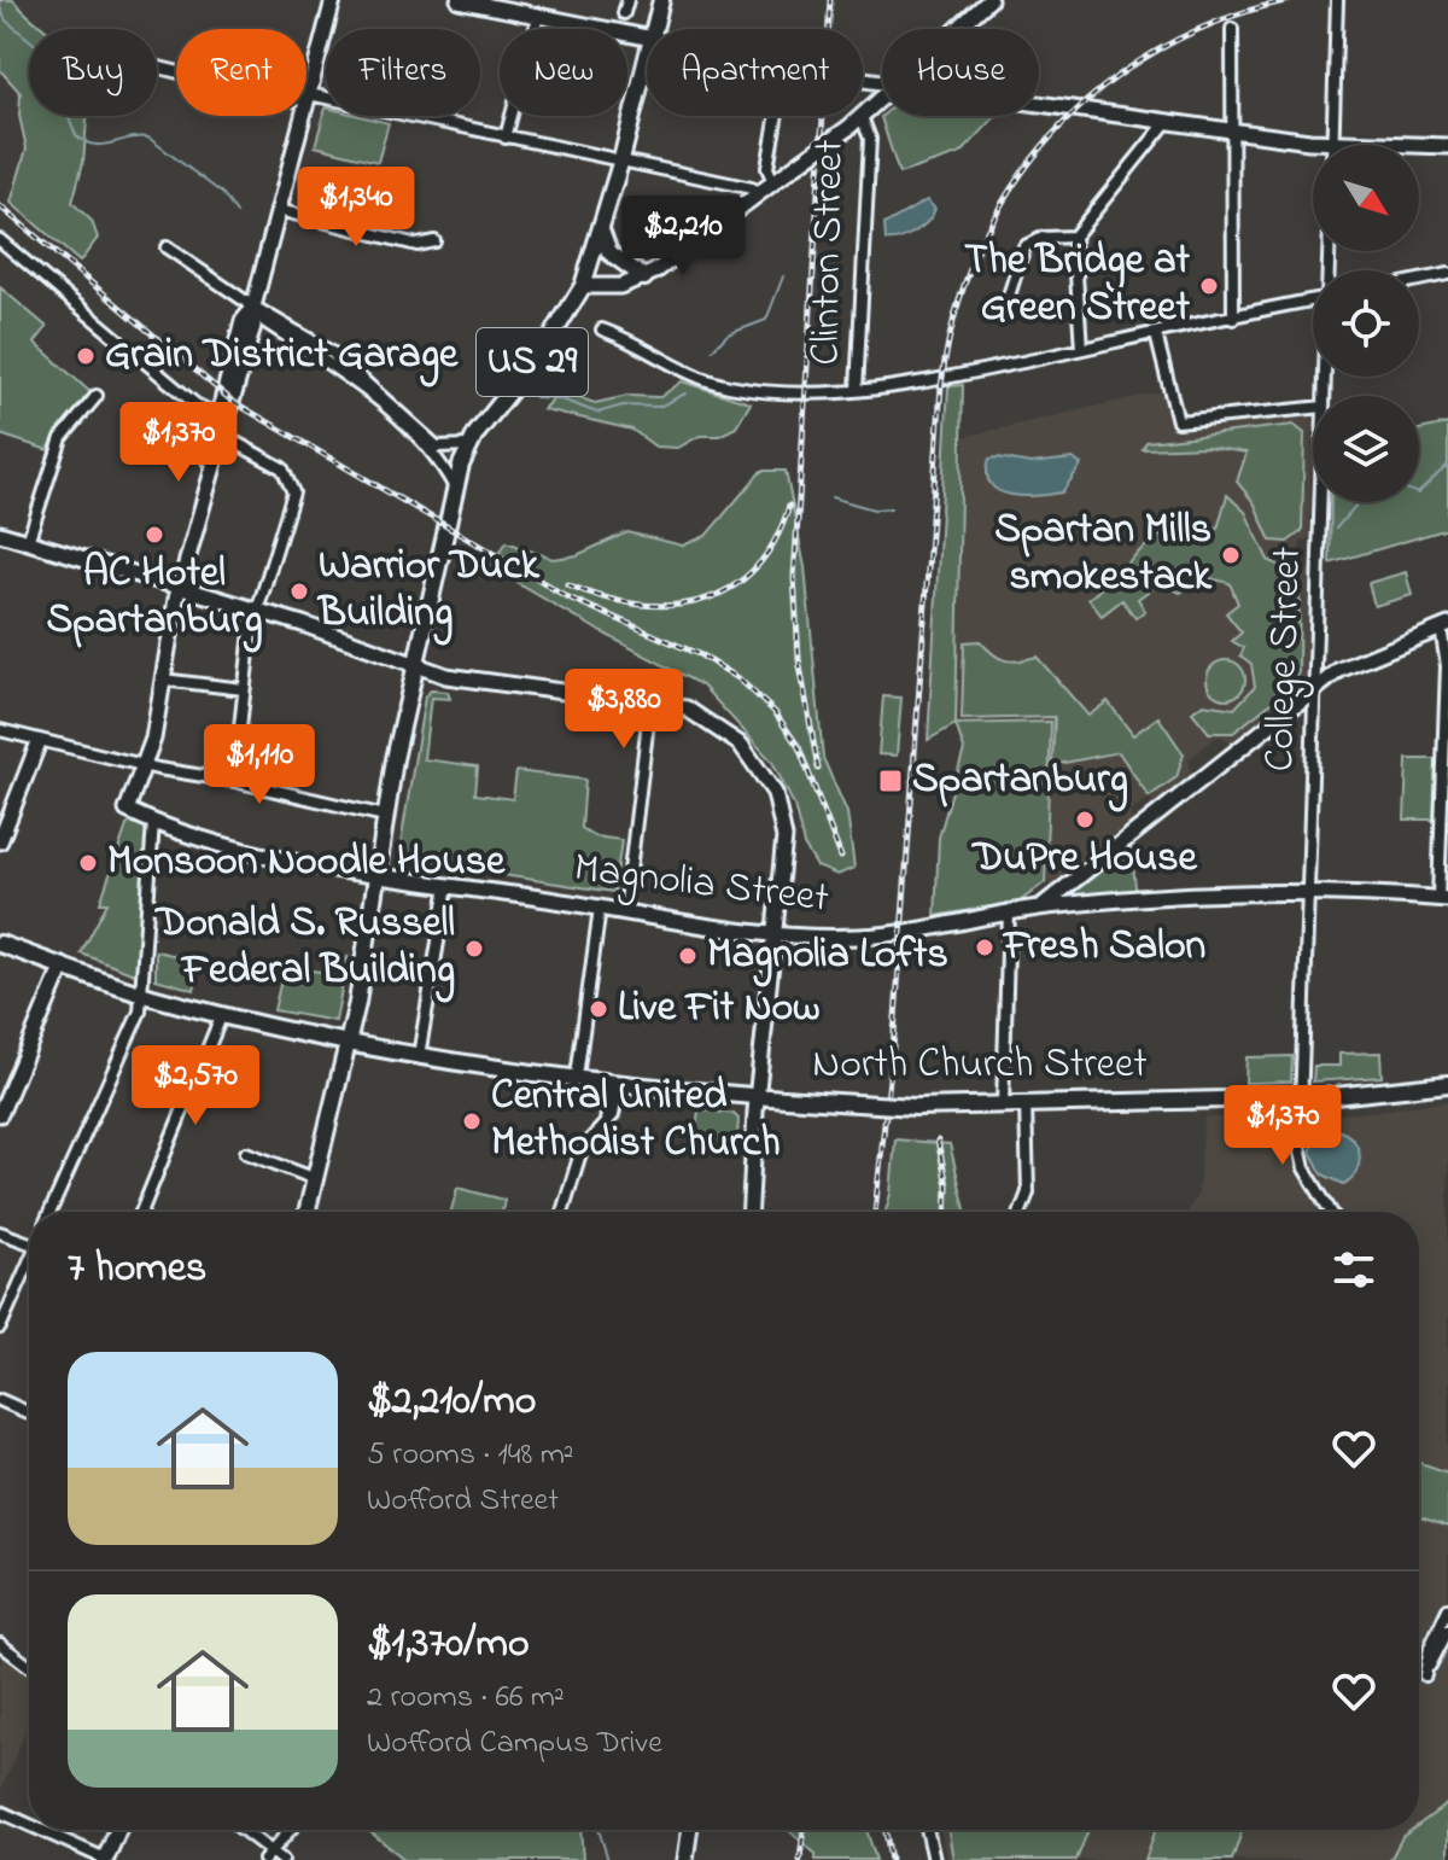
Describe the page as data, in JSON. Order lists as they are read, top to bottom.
{
  "streets": {
    "main road": ["US 29", "North Church Street"],
    "street": ["Clinton Street", "College Street", "Magnolia Street"]
  },
  "crossings": [
    ["US 29", "Magnolia Street"],
    ["US 29", "North Church Street"],
    ["College Street", "Magnolia Street"],
    ["College Street", "North Church Street"]
  ],
  "places": {
    "other": [
      "The Bridge at Green Street",
      "Grain District Garage",
      "AC Hotel Spartanburg",
      "Spartan Mills smokestack",
      "Warrior Duck Building",
      "DuPre House",
      "Monsoon Noodle House",
      "Fresh Salon",
      "Donald S. Russell Federal Building",
      "Magnolia Lofts",
      "Live Fit Now",
      "Central United Methodist Church"
    ],
    "transit": ["Spartanburg"]
  },
  "north": "bottom right",
  "page": {
    "chip": [
      "Buy",
      "Rent",
      "Filters",
      "New",
      "Apartment",
      "House"
    ],
    "price": [
      "$1,340",
      "$2,210",
      "$1,370",
      "$3,880",
      "$1,110",
      "$2,570",
      "$1,370"
    ],
    "heading": "7 homes",
    "list": [
      {
        "name": "$2,210/mo",
        "note": "5 rooms · 148 m² · Wofford Street"
      },
      {
        "name": "$1,370/mo",
        "note": "2 rooms · 66 m² · Wofford Campus Drive"
      }
    ]
  }
}
